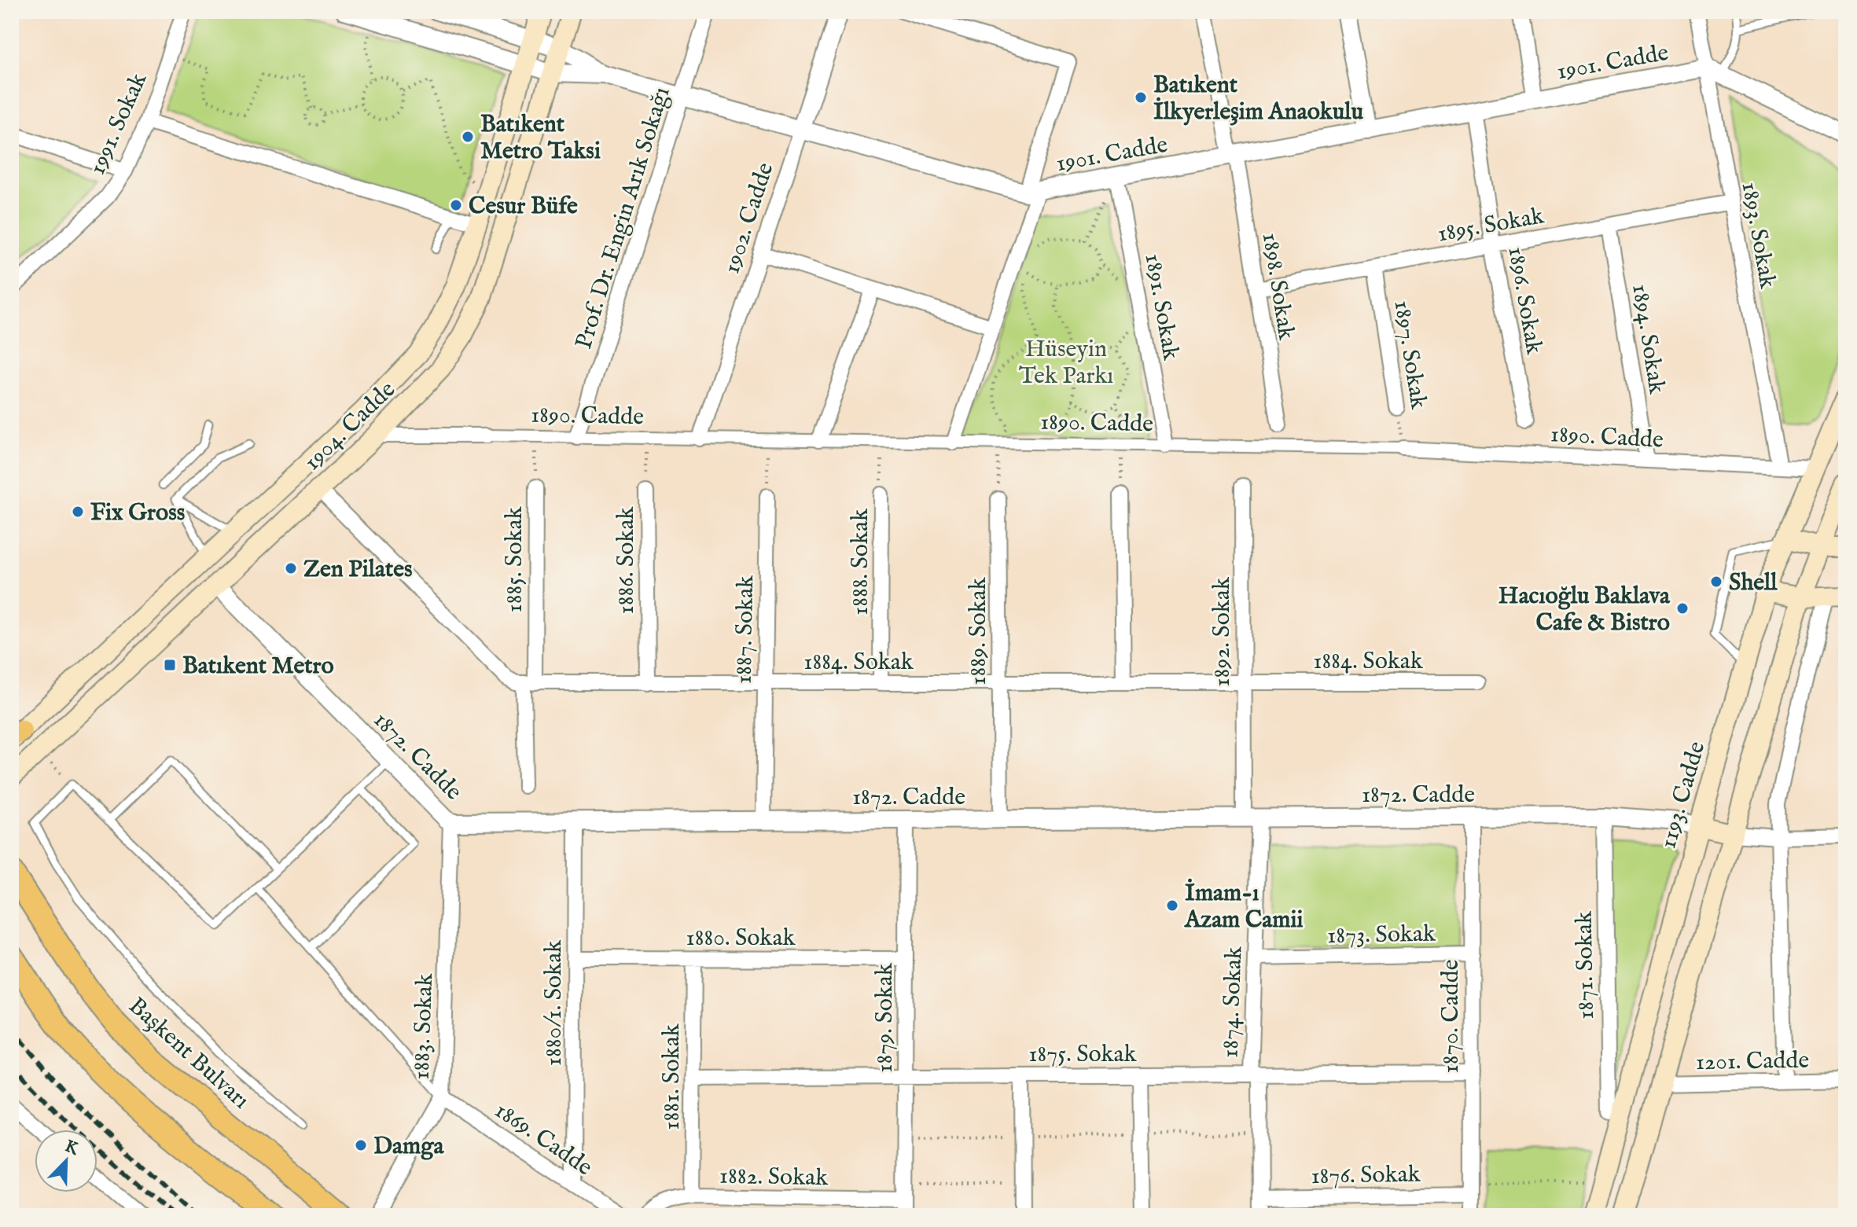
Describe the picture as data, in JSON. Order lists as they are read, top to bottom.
{
  "streets": {
    "main road": ["1904. Cadde", "1193. Cadde", "Başkent Bulvarı"],
    "street": [
      "1901. Cadde",
      "1991. Sokak",
      "Prof. Dr. Engin Arık Sokağı",
      "1902. Cadde",
      "1895. Sokak",
      "1893. Sokak",
      "1898. Sokak",
      "1896. Sokak",
      "1891. Sokak",
      "1894. Sokak",
      "1897. Sokak",
      "1890. Cadde",
      "1885. Sokak",
      "1886. Sokak",
      "1888. Sokak",
      "1887. Sokak",
      "1889. Sokak",
      "1892. Sokak",
      "1884. Sokak",
      "1872. Cadde",
      "1873. Sokak",
      "1880. Sokak",
      "1871. Sokak",
      "1874. Sokak",
      "1880/1. Sokak",
      "1870. Cadde",
      "1879. Sokak",
      "1883. Sokak",
      "1875. Sokak",
      "1201. Cadde",
      "1881. Sokak",
      "1869. Cadde",
      "1876. Sokak",
      "1882. Sokak"
    ]
  },
  "crossings": [
    ["1901. Cadde", "Prof. Dr. Engin Arık Sokağı"],
    ["1901. Cadde", "1902. Cadde"],
    ["1901. Cadde", "1893. Sokak"],
    ["1901. Cadde", "1898. Sokak"],
    ["1901. Cadde", "1896. Sokak"],
    ["1901. Cadde", "1891. Sokak"],
    ["1901. Cadde", "1904. Cadde"],
    ["Prof. Dr. Engin Arık Sokağı", "1890. Cadde"],
    ["1902. Cadde", "1890. Cadde"],
    ["1895. Sokak", "1893. Sokak"],
    ["1895. Sokak", "1898. Sokak"],
    ["1895. Sokak", "1896. Sokak"],
    ["1895. Sokak", "1894. Sokak"],
    ["1895. Sokak", "1897. Sokak"],
    ["1893. Sokak", "1890. Cadde"],
    ["1891. Sokak", "1890. Cadde"],
    ["1894. Sokak", "1890. Cadde"],
    ["1897. Sokak", "1890. Cadde"],
    ["1890. Cadde", "1904. Cadde"],
    ["1890. Cadde", "1885. Sokak"],
    ["1890. Cadde", "1886. Sokak"],
    ["1890. Cadde", "1888. Sokak"],
    ["1890. Cadde", "1193. Cadde"],
    ["1904. Cadde", "1872. Cadde"],
    ["1885. Sokak", "1884. Sokak"],
    ["1886. Sokak", "1884. Sokak"],
    ["1888. Sokak", "1884. Sokak"],
    ["1887. Sokak", "1884. Sokak"],
    ["1887. Sokak", "1872. Cadde"],
    ["1889. Sokak", "1884. Sokak"],
    ["1889. Sokak", "1872. Cadde"],
    ["1892. Sokak", "1884. Sokak"],
    ["1892. Sokak", "1872. Cadde"],
    ["1892. Sokak", "1874. Sokak"],
    ["1872. Cadde", "1193. Cadde"],
    ["1872. Cadde", "1871. Sokak"],
    ["1872. Cadde", "1874. Sokak"],
    ["1872. Cadde", "1880/1. Sokak"],
    ["1872. Cadde", "1870. Cadde"],
    ["1872. Cadde", "1879. Sokak"],
    ["1872. Cadde", "1883. Sokak"],
    ["1873. Sokak", "1874. Sokak"],
    ["1873. Sokak", "1870. Cadde"],
    ["1880. Sokak", "1880/1. Sokak"],
    ["1880. Sokak", "1879. Sokak"],
    ["1880. Sokak", "1881. Sokak"],
    ["1874. Sokak", "1875. Sokak"],
    ["1874. Sokak", "1876. Sokak"],
    ["1880/1. Sokak", "1869. Cadde"],
    ["1870. Cadde", "1875. Sokak"],
    ["1870. Cadde", "1876. Sokak"],
    ["1879. Sokak", "1875. Sokak"],
    ["1879. Sokak", "1882. Sokak"],
    ["1883. Sokak", "1869. Cadde"],
    ["1875. Sokak", "1881. Sokak"],
    ["1881. Sokak", "1882. Sokak"]
  ],
  "parks": ["Hüseyin Tek Parkı"],
  "places": {
    "other": [
      "Batıkent İlkyerleşim Anaokulu",
      "Batıkent Metro Taksi",
      "Cesur Büfe",
      "Fix Gross",
      "Zen Pilates",
      "Shell",
      "Hacıoğlu Baklava Cafe & Bistro",
      "İmam-ı Azam Camii",
      "Damga"
    ],
    "transit": ["Batıkent Metro"]
  },
  "north": "top right"
}
